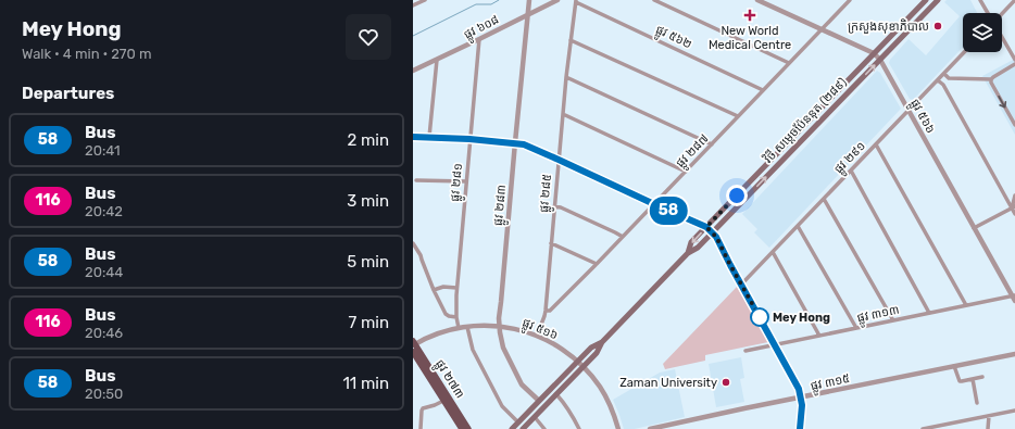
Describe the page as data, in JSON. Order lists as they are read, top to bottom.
{
  "streets": {
    "main road": ["វិថី សម្តេចប៉ែននុត (២៨៩)", "ផ្លូវ ២៧៣"],
    "street": [
      "ផ្លូវ ៦០៨",
      "ផ្លូវ ៥៦២",
      "ផ្លូវ ៥៦៦",
      "ផ្លូវ ២៨៧",
      "ផ្លូវ ២៩១",
      "ផ្លូវ ២៨១",
      "ផ្លូវ ២៨៥",
      "ផ្លូវ ២៨៣",
      "ផ្លូវ ៣១៣",
      "ផ្លូវ ៥១៦",
      "ផ្លូវ ៣១៥"
    ]
  },
  "crossings": [
    ["ផ្លូវ ៦០៨", "ផ្លូវ ២៨១"],
    ["ផ្លូវ ៦០៨", "ផ្លូវ ២៨៣"],
    ["ផ្លូវ ៥៦២", "ផ្លូវ ២៨៧"],
    ["ផ្លូវ ៥៦២", "ផ្លូវ ២៨៥"],
    ["ផ្លូវ ៥៦៦", "វិថី សម្តេចប៉ែននុត (២៨៩)"],
    ["ផ្លូវ ៥៦៦", "ផ្លូវ ២៨៧"],
    ["ផ្លូវ ៥៦៦", "ផ្លូវ ២៩១"],
    ["ផ្លូវ ៥៦៦", "ផ្លូវ ៣១៣"],
    ["វិថី សម្តេចប៉ែននុត (២៨៩)", "ផ្លូវ ២៨៣"],
    ["វិថី សម្តេចប៉ែននុត (២៨៩)", "ផ្លូវ ៥១៦"],
    ["ផ្លូវ ២៨៧", "ផ្លូវ ២៨៥"],
    ["ផ្លូវ ២៨១", "ផ្លូវ ៥១៦"],
    ["ផ្លូវ ២៨៥", "ផ្លូវ ៥១៦"],
    ["ផ្លូវ ២៨៣", "ផ្លូវ ៥១៦"],
    ["ផ្លូវ ៥១៦", "ផ្លូវ ២៧៣"]
  ],
  "places": {
    "health": ["New World Medical Centre"],
    "other": ["ក្រសួងសុខាភិបាល", "Mey Hong", "Zaman University"]
  },
  "lines": ["bus line 58"],
  "page": {
    "heading": [
      ["Mey Hong", "Walk · 4 min · 270 m"],
      "Departures"
    ],
    "on_map": "58",
    "list": [
      {
        "mark": "58",
        "name": "Bus",
        "note": "20:41",
        "value": "2 min"
      },
      {
        "mark": "116",
        "name": "Bus",
        "note": "20:42",
        "value": "3 min"
      },
      {
        "mark": "58",
        "name": "Bus",
        "note": "20:44",
        "value": "5 min"
      },
      {
        "mark": "116",
        "name": "Bus",
        "note": "20:46",
        "value": "7 min"
      },
      {
        "mark": "58",
        "name": "Bus",
        "note": "20:50",
        "value": "11 min"
      }
    ]
  }
}
